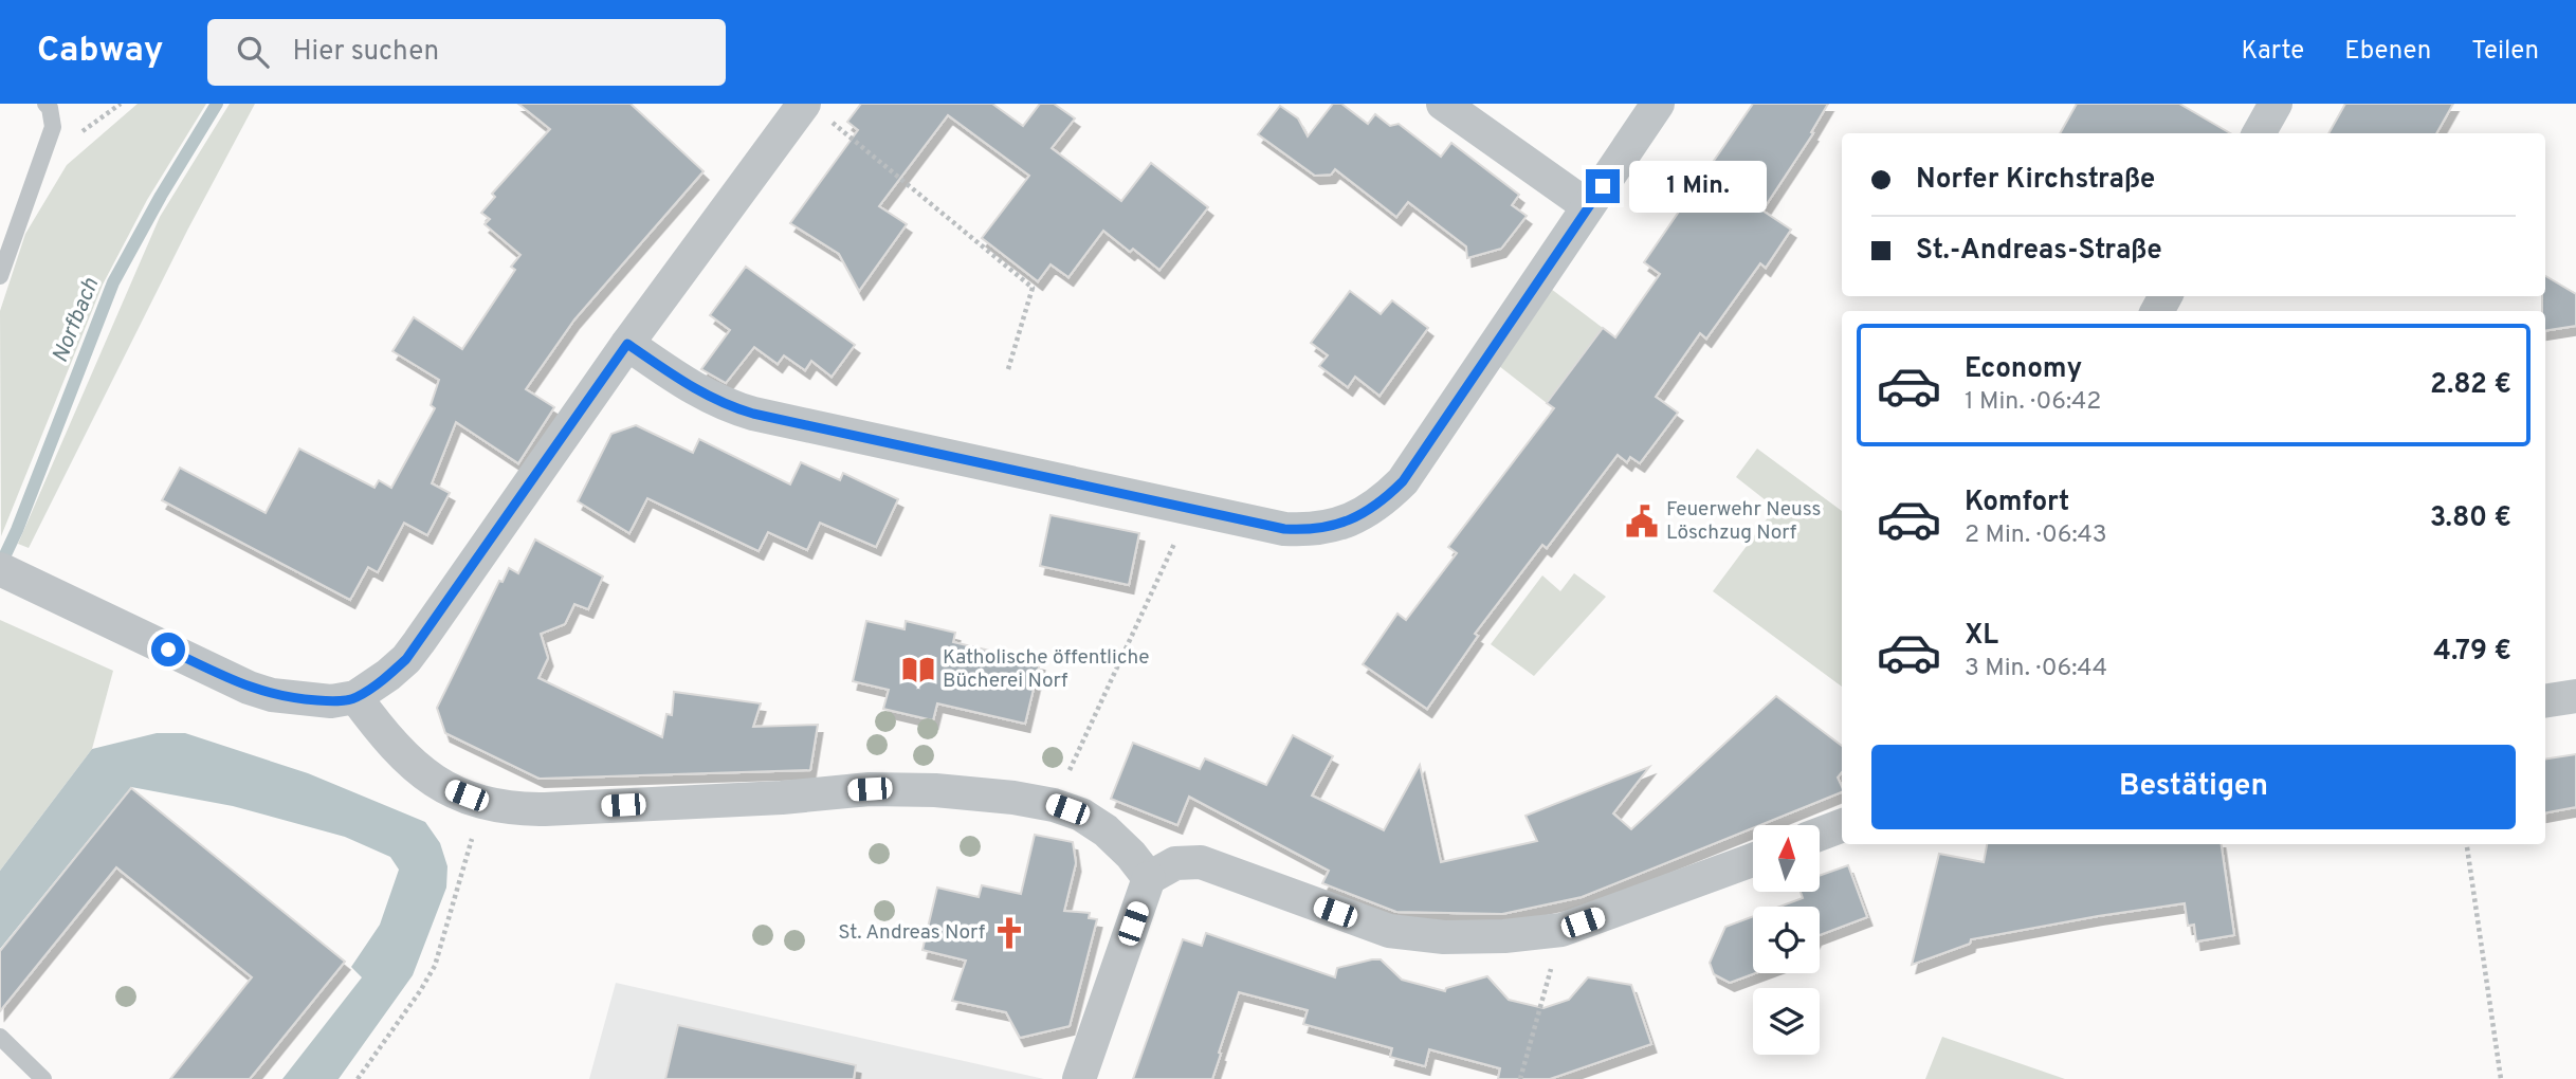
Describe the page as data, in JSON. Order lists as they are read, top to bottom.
{
  "water": ["Norfbach"],
  "places": {
    "public building": ["Feuerwehr Neuss Löschzug Norf"],
    "library": ["Katholische öffentliche Bücherei Norf"],
    "church": ["St. Andreas Norf"]
  },
  "north": "top",
  "page": {
    "header": "Cabway",
    "search": "Hier suchen",
    "nav": ["Karte", "Ebenen", "Teilen"],
    "banner": ["Norfer Kirchstraße", "St.-Andreas-Straße"],
    "bubble": "1 Min.",
    "list": [
      {
        "name": "Economy",
        "note": "1 Min. · 06:42",
        "value": "2.82 €"
      },
      {
        "name": "Komfort",
        "note": "2 Min. · 06:43",
        "value": "3.80 €"
      },
      {
        "name": "XL",
        "note": "3 Min. · 06:44",
        "value": "4.79 €"
      }
    ],
    "buttons": "Bestätigen"
  }
}
